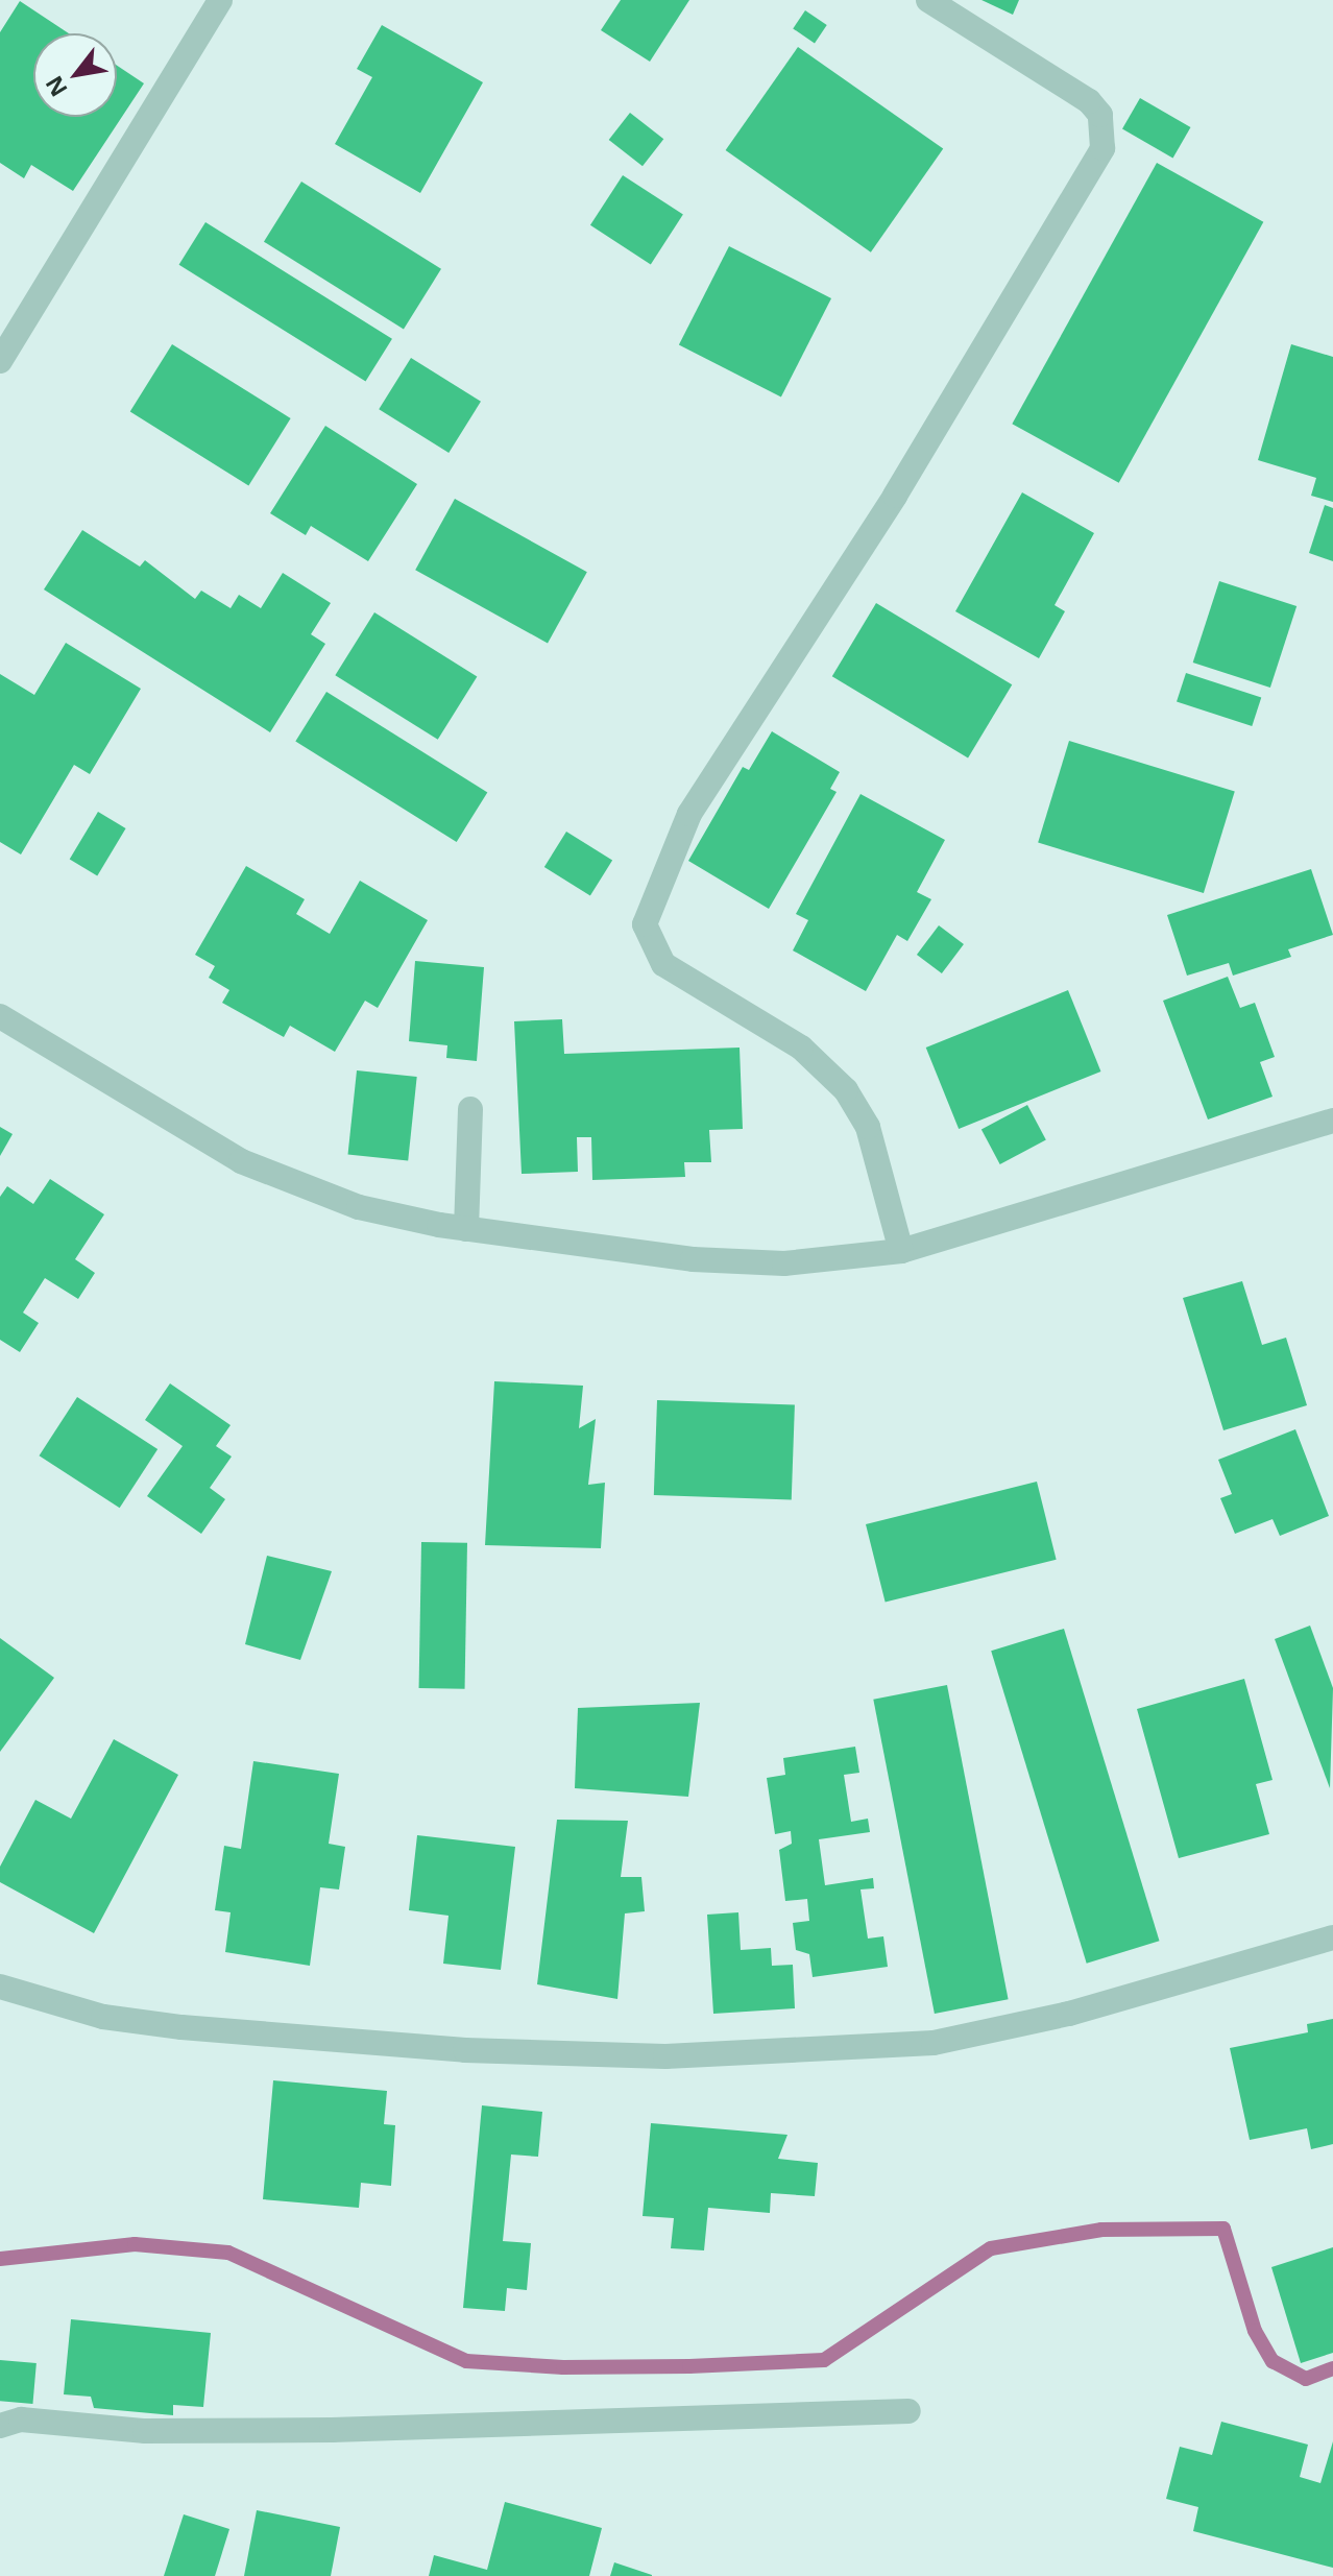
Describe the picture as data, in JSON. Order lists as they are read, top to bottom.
{
  "north": "bottom left"
}
